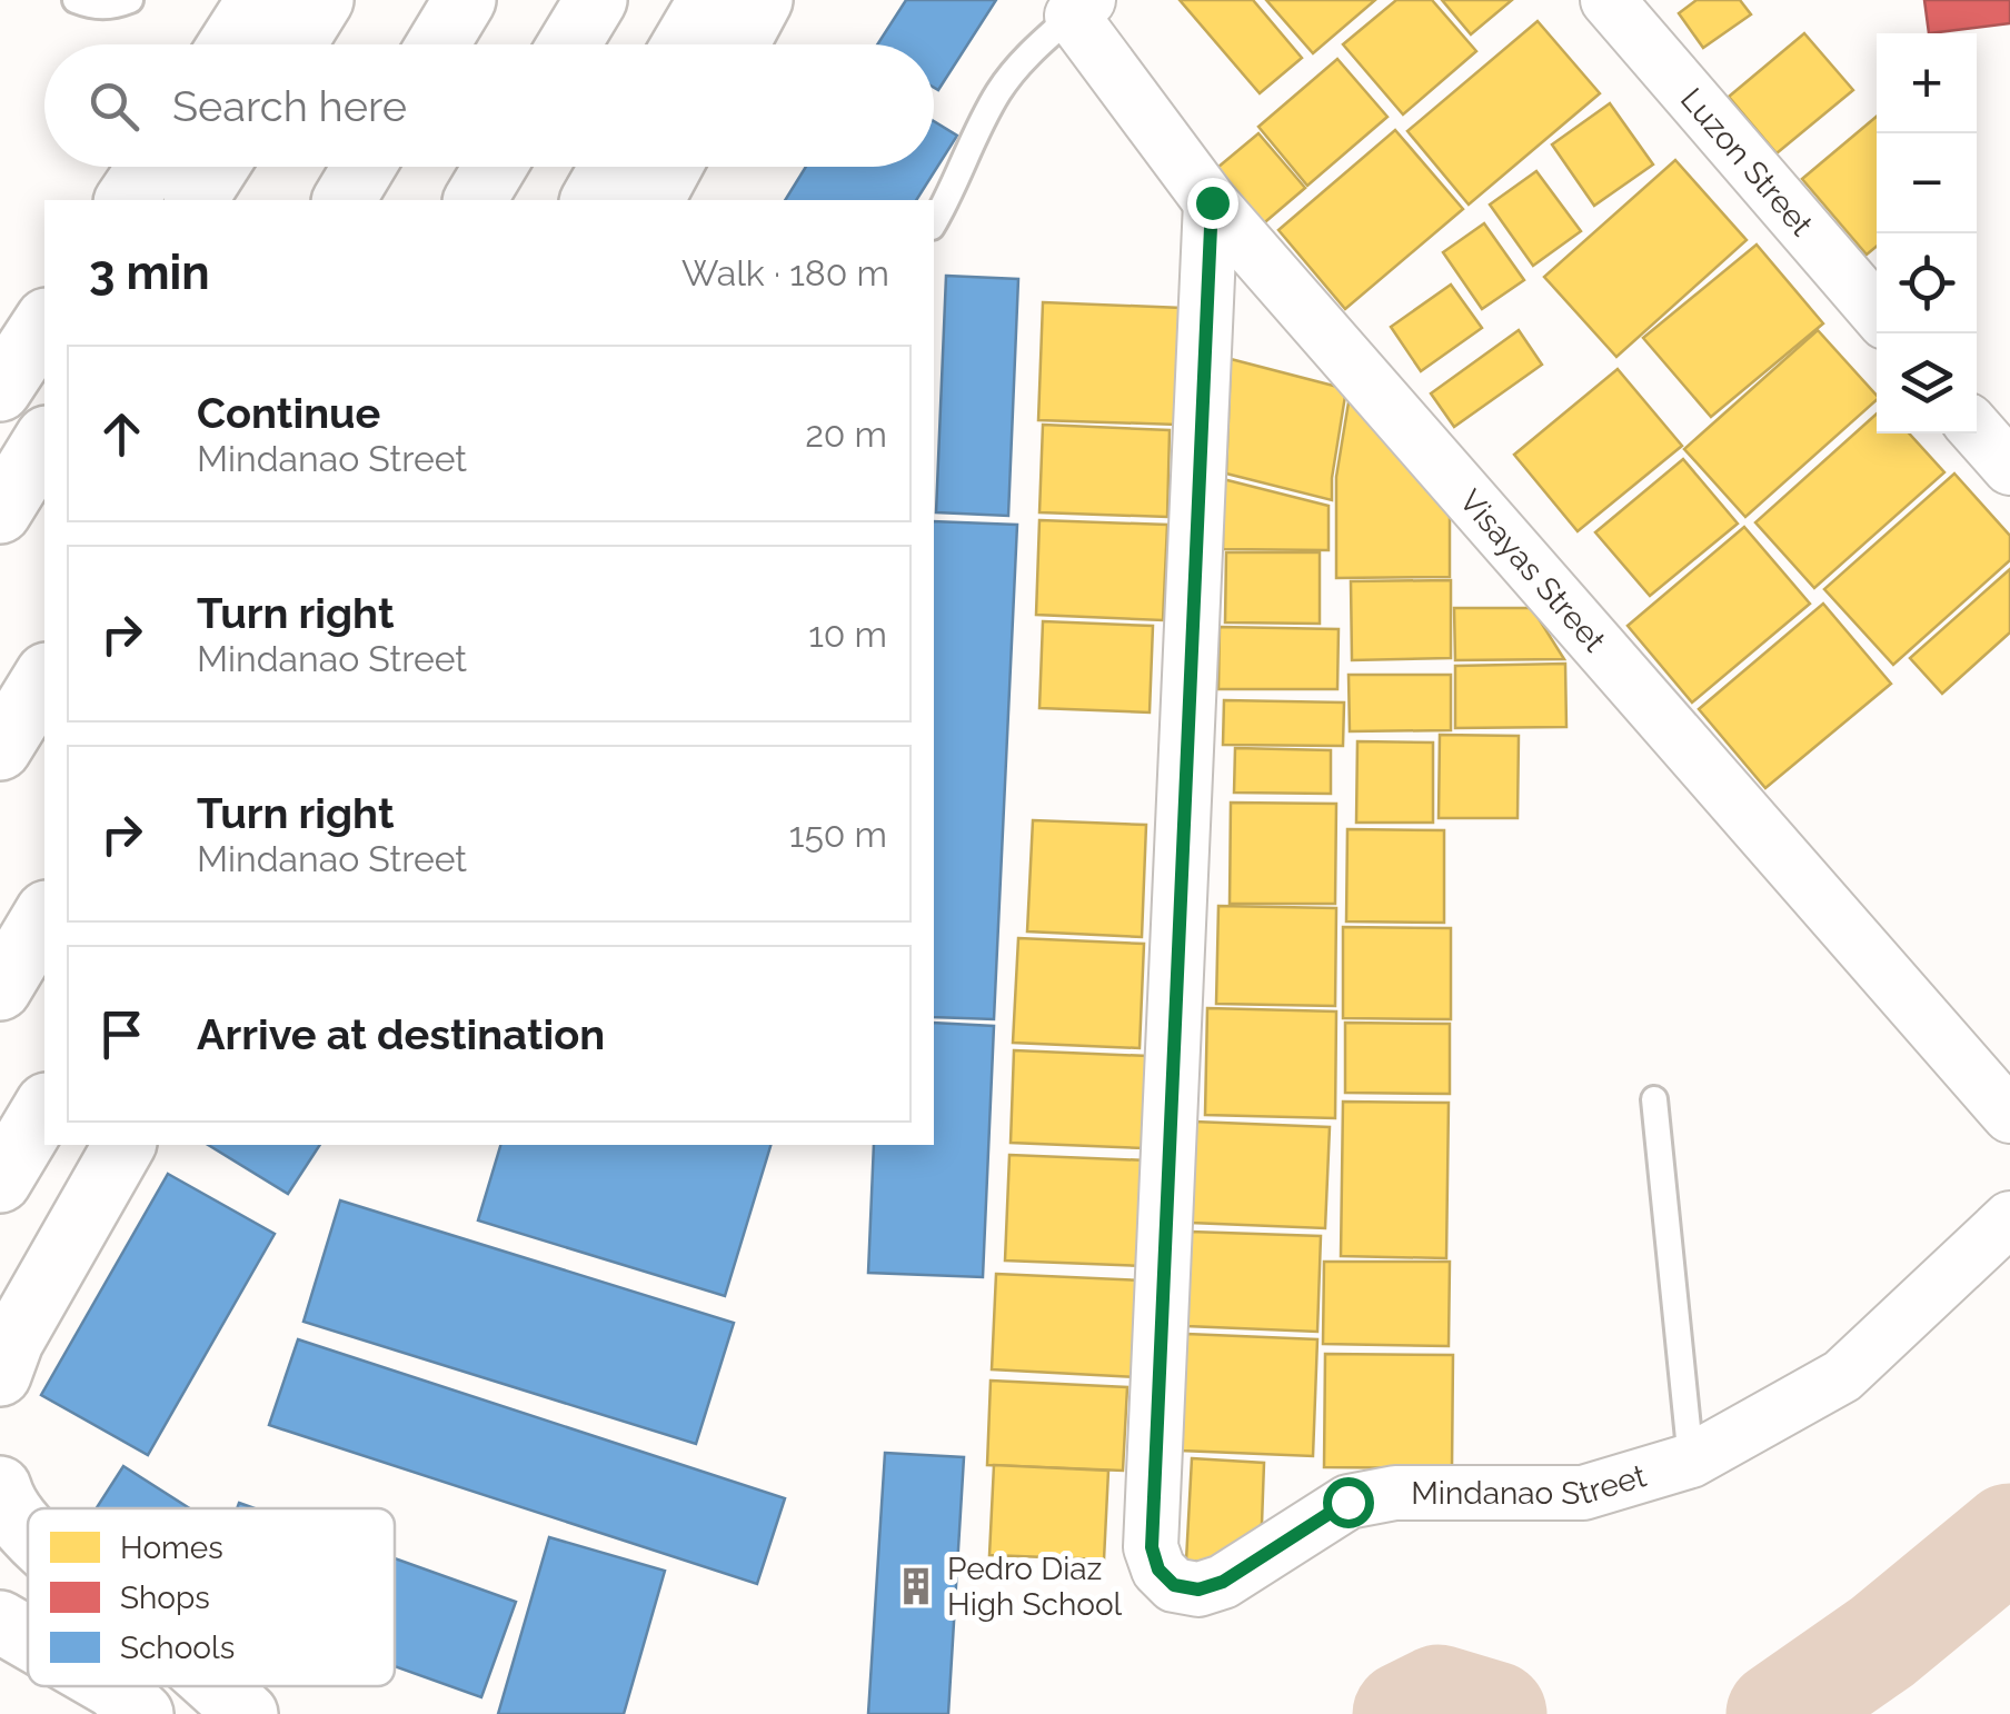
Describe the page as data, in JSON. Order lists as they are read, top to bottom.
{
  "streets": {
    "street": ["Luzon Street", "Visayas Street", "Mindanao Street"]
  },
  "crossings": [
    ["Visayas Street", "Mindanao Street"]
  ],
  "places": {
    "building": ["Pedro Diaz High School"]
  },
  "legend": ["Homes", "Shops", "Schools"],
  "page": {
    "map_buttons": ["+", "−"],
    "search": "Search here",
    "heading": ["3 min", "Walk · 180 m"],
    "list": [
      ["Continue", "Mindanao Street", "20 m"],
      ["Turn right", "Mindanao Street", "10 m"],
      ["Turn right", "Mindanao Street", "150 m"],
      "Arrive at destination"
    ]
  }
}
